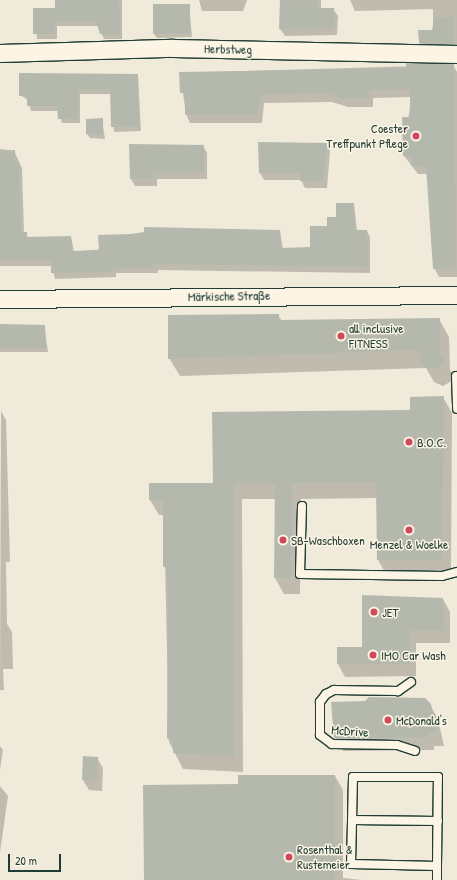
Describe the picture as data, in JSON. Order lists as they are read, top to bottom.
{
  "streets": {
    "street": ["Herbstweg", "Märkische Straße"],
    "lane": ["McDrive"]
  },
  "places": [
    "Coester Treffpunkt Pflege",
    "all inclusive FITNESS",
    "B.O.C.",
    "Menzel & Woelke",
    "SB-Waschboxen",
    "JET",
    "IMO Car Wash",
    "McDonald's",
    "Rosenthal & Rustemeier"
  ],
  "scale_bar": "20 m"
}
